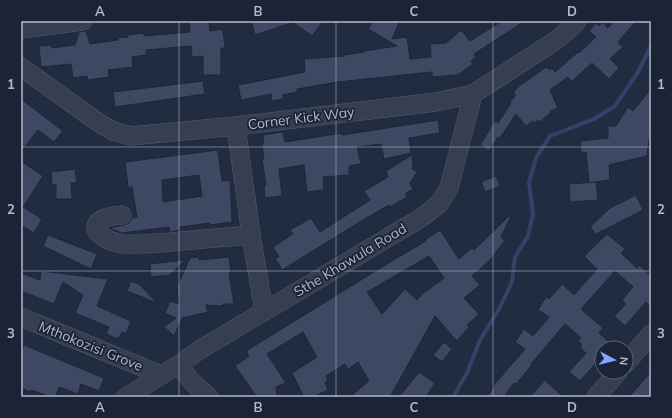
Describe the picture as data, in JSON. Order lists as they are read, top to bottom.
{
  "streets": {
    "street": ["Corner Kick Way", "Sthe Khawula Road", "Mthokozisi Grove"]
  },
  "crossings": [
    ["Corner Kick Way", "Sthe Khawula Road"],
    ["Sthe Khawula Road", "Mthokozisi Grove"]
  ],
  "north": "right",
  "grid": {
    "columns": [
      "A",
      "B",
      "C",
      "D"
    ],
    "rows": ["1", "2", "3"]
  }
}
